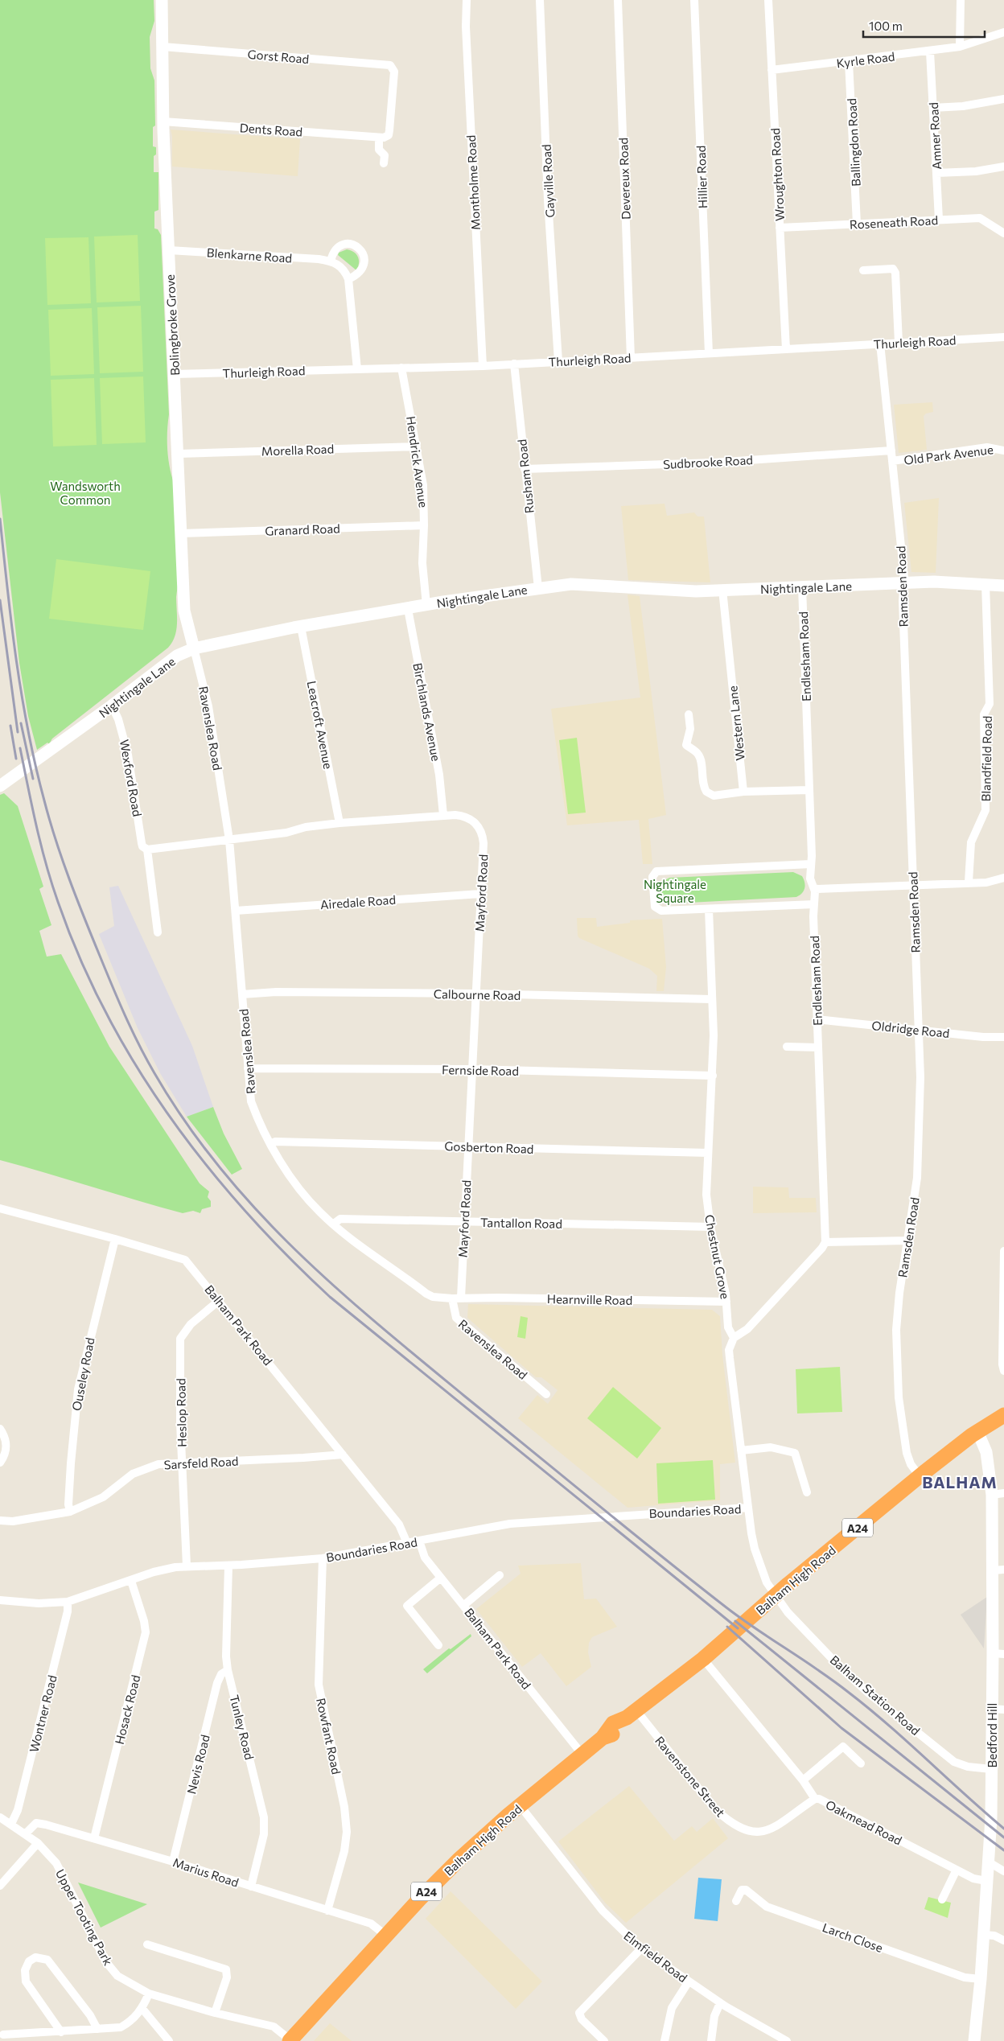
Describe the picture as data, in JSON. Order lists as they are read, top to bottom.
{
  "streets": {
    "highway": ["A24", "Balham High Road"],
    "main road": ["Bolingbroke Grove", "Nightingale Lane", "Bedford Hill"],
    "street": [
      "Gorst Road",
      "Kyrle Road",
      "Dents Road",
      "Amner Road",
      "Ballingdon Road",
      "Wroughton Road",
      "Hillier Road",
      "Devereux Road",
      "Gayville Road",
      "Montholme Road",
      "Roseneath Road",
      "Blenkarne Road",
      "Thurleigh Road",
      "Morella Road",
      "Old Park Avenue",
      "Hendrick Avenue",
      "Sudbrooke Road",
      "Rusham Road",
      "Granard Road",
      "Ramsden Road",
      "Endlesham Road",
      "Birchlands Avenue",
      "Western Lane",
      "Leacroft Avenue",
      "Ravenslea Road",
      "Blandfield Road",
      "Wexford Road",
      "Mayford Road",
      "Airedale Road",
      "Calbourne Road",
      "Oldridge Road",
      "Fernside Road",
      "Gosberton Road",
      "Tantallon Road",
      "Chestnut Grove",
      "Hearnville Road",
      "Balham Park Road",
      "Ouseley Road",
      "Heslop Road",
      "Sarsfeld Road",
      "Boundaries Road",
      "Balham Station Road",
      "Hosack Road",
      "Wontner Road",
      "Tunley Road",
      "Rowfant Road",
      "Nevis Road",
      "Ravenstone Street",
      "Oakmead Road",
      "Marius Road",
      "Upper Tooting Park",
      "Larch Close",
      "Elmfield Road"
    ]
  },
  "crossings": [
    ["Gorst Road", "Dents Road"],
    ["Gorst Road", "Bolingbroke Grove"],
    ["Kyrle Road", "Amner Road"],
    ["Kyrle Road", "Ballingdon Road"],
    ["Kyrle Road", "Wroughton Road"],
    ["Dents Road", "Bolingbroke Grove"],
    ["Amner Road", "Roseneath Road"],
    ["Ballingdon Road", "Roseneath Road"],
    ["Wroughton Road", "Roseneath Road"],
    ["Wroughton Road", "Thurleigh Road"],
    ["Hillier Road", "Thurleigh Road"],
    ["Devereux Road", "Thurleigh Road"],
    ["Gayville Road", "Thurleigh Road"],
    ["Montholme Road", "Thurleigh Road"],
    ["Blenkarne Road", "Bolingbroke Grove"],
    ["Bolingbroke Grove", "Thurleigh Road"],
    ["Bolingbroke Grove", "Morella Road"],
    ["Bolingbroke Grove", "Granard Road"],
    ["Bolingbroke Grove", "Nightingale Lane"],
    ["Bolingbroke Grove", "Ravenslea Road"],
    ["Thurleigh Road", "Hendrick Avenue"],
    ["Thurleigh Road", "Rusham Road"],
    ["Thurleigh Road", "Ramsden Road"],
    ["Morella Road", "Hendrick Avenue"],
    ["Old Park Avenue", "Ramsden Road"],
    ["Hendrick Avenue", "Granard Road"],
    ["Hendrick Avenue", "Nightingale Lane"],
    ["Sudbrooke Road", "Rusham Road"],
    ["Sudbrooke Road", "Ramsden Road"],
    ["Rusham Road", "Nightingale Lane"],
    ["Ramsden Road", "Nightingale Lane"],
    ["Ramsden Road", "Oldridge Road"],
    ["Ramsden Road", "Balham High Road"],
    ["Nightingale Lane", "Endlesham Road"],
    ["Nightingale Lane", "Birchlands Avenue"],
    ["Nightingale Lane", "Western Lane"],
    ["Nightingale Lane", "Leacroft Avenue"],
    ["Nightingale Lane", "Ravenslea Road"],
    ["Nightingale Lane", "Blandfield Road"],
    ["Nightingale Lane", "Wexford Road"],
    ["Endlesham Road", "Oldridge Road"],
    ["Birchlands Avenue", "Mayford Road"],
    ["Leacroft Avenue", "Mayford Road"],
    ["Ravenslea Road", "Mayford Road"],
    ["Ravenslea Road", "Airedale Road"],
    ["Ravenslea Road", "Calbourne Road"],
    ["Ravenslea Road", "Fernside Road"],
    ["Ravenslea Road", "Gosberton Road"],
    ["Ravenslea Road", "Tantallon Road"],
    ["Ravenslea Road", "Hearnville Road"],
    ["Wexford Road", "Mayford Road"],
    ["Mayford Road", "Airedale Road"],
    ["Mayford Road", "Calbourne Road"],
    ["Mayford Road", "Fernside Road"],
    ["Mayford Road", "Gosberton Road"],
    ["Mayford Road", "Tantallon Road"],
    ["Mayford Road", "Hearnville Road"],
    ["Calbourne Road", "Chestnut Grove"],
    ["Fernside Road", "Chestnut Grove"],
    ["Gosberton Road", "Chestnut Grove"],
    ["Tantallon Road", "Chestnut Grove"],
    ["Chestnut Grove", "Hearnville Road"],
    ["Balham Park Road", "Ouseley Road"],
    ["Balham Park Road", "Heslop Road"],
    ["Balham Park Road", "Sarsfeld Road"],
    ["Balham Park Road", "Boundaries Road"],
    ["Balham Park Road", "Balham High Road"],
    ["Ouseley Road", "Sarsfeld Road"],
    ["Heslop Road", "Sarsfeld Road"],
    ["Heslop Road", "Boundaries Road"],
    ["Boundaries Road", "Hosack Road"],
    ["Boundaries Road", "Wontner Road"],
    ["Boundaries Road", "Tunley Road"],
    ["Boundaries Road", "Rowfant Road"],
    ["Balham High Road", "Balham Station Road"],
    ["Balham High Road", "Bedford Hill"],
    ["Balham High Road", "Ravenstone Street"],
    ["Balham High Road", "Oakmead Road"],
    ["Balham High Road", "Marius Road"],
    ["Balham High Road", "Upper Tooting Park"],
    ["Balham High Road", "Elmfield Road"],
    ["Balham Station Road", "Bedford Hill"],
    ["Hosack Road", "Marius Road"],
    ["Wontner Road", "Upper Tooting Park"],
    ["Tunley Road", "Nevis Road"],
    ["Tunley Road", "Marius Road"],
    ["Bedford Hill", "Oakmead Road"],
    ["Bedford Hill", "Larch Close"],
    ["Rowfant Road", "Marius Road"],
    ["Nevis Road", "Marius Road"],
    ["Ravenstone Street", "Oakmead Road"],
    ["Marius Road", "Upper Tooting Park"]
  ],
  "districts": ["BALHAM"],
  "parks": ["Wandsworth Common", "Nightingale Square"],
  "scale_bar": "100 m"
}
